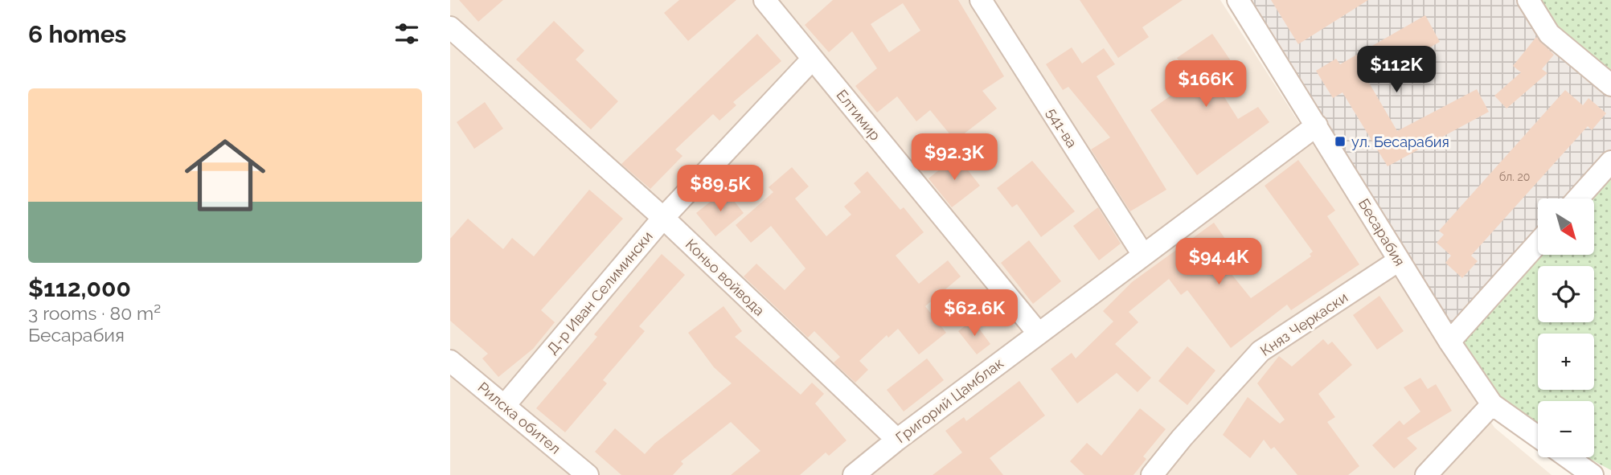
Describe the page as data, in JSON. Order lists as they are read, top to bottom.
{
  "streets": {
    "street": [
      "Елтимир",
      "541-ва",
      "Бесарабия",
      "Коньо войвода",
      "Д-р Иван Селимински",
      "Княз Черкаски",
      "Григорий Цамблак",
      "Рилска обител"
    ]
  },
  "crossings": [
    ["Елтимир", "Д-р Иван Селимински"],
    ["Елтимир", "Григорий Цамблак"],
    ["541-ва", "Григорий Цамблак"],
    ["Бесарабия", "Княз Черкаски"],
    ["Бесарабия", "Григорий Цамблак"],
    ["Коньо войвода", "Д-р Иван Селимински"],
    ["Коньо войвода", "Григорий Цамблак"],
    ["Д-р Иван Селимински", "Рилска обител"]
  ],
  "places": {
    "transit": ["ул. Бесарабия"]
  },
  "house_numbers": ["бл. 20"],
  "north": "bottom right",
  "page": {
    "heading": "6 homes",
    "price": [
      "$112K",
      "$166K",
      "$92.3K",
      "$89.5K",
      "$94.4K",
      "$62.6K"
    ],
    "list": [
      {
        "name": "$112,000",
        "note": "3 rooms · 80 m² · Бесарабия"
      }
    ],
    "map_buttons": ["+", "−"]
  }
}
